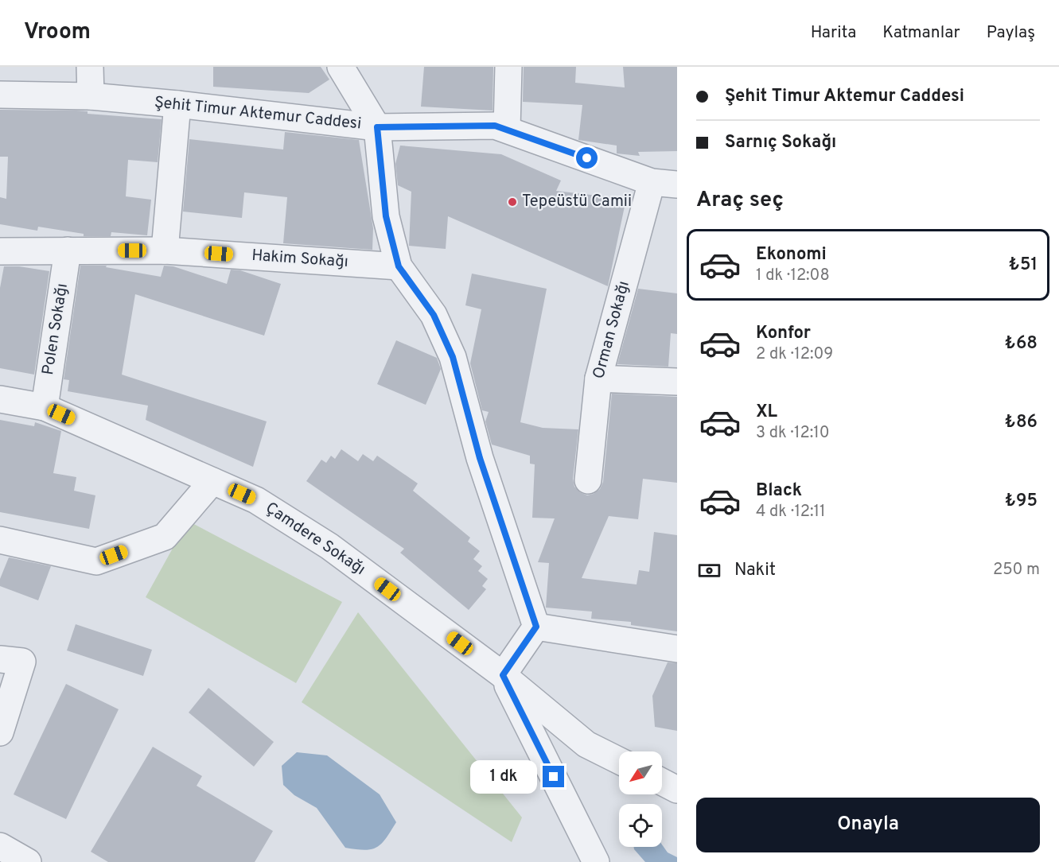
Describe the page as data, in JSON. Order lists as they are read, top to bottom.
{
  "streets": {
    "street": [
      "Şehit Timur Aktemur Caddesi",
      "Hakim Sokağı",
      "Polen Sokağı",
      "Orman Sokağı",
      "Çamdere Sokağı"
    ]
  },
  "crossings": [
    ["Şehit Timur Aktemur Caddesi", "Orman Sokağı"],
    ["Hakim Sokağı", "Polen Sokağı"],
    ["Polen Sokağı", "Çamdere Sokağı"]
  ],
  "places": ["Tepeüstü Camii"],
  "north": "bottom left",
  "page": {
    "header": "Vroom",
    "nav": ["Harita", "Katmanlar", "Paylaş"],
    "banner": ["Şehit Timur Aktemur Caddesi", "Sarnıç Sokağı"],
    "heading": "Araç seç",
    "list": [
      {
        "name": "Ekonomi",
        "note": "1 dk · 12:08",
        "value": "₺51"
      },
      {
        "name": "Konfor",
        "note": "2 dk · 12:09",
        "value": "₺68"
      },
      {
        "name": "XL",
        "note": "3 dk · 12:10",
        "value": "₺86"
      },
      {
        "name": "Black",
        "note": "4 dk · 12:11",
        "value": "₺95"
      }
    ],
    "pay": ["Nakit", "250 m"],
    "bubble": "1 dk",
    "buttons": "Onayla"
  }
}
